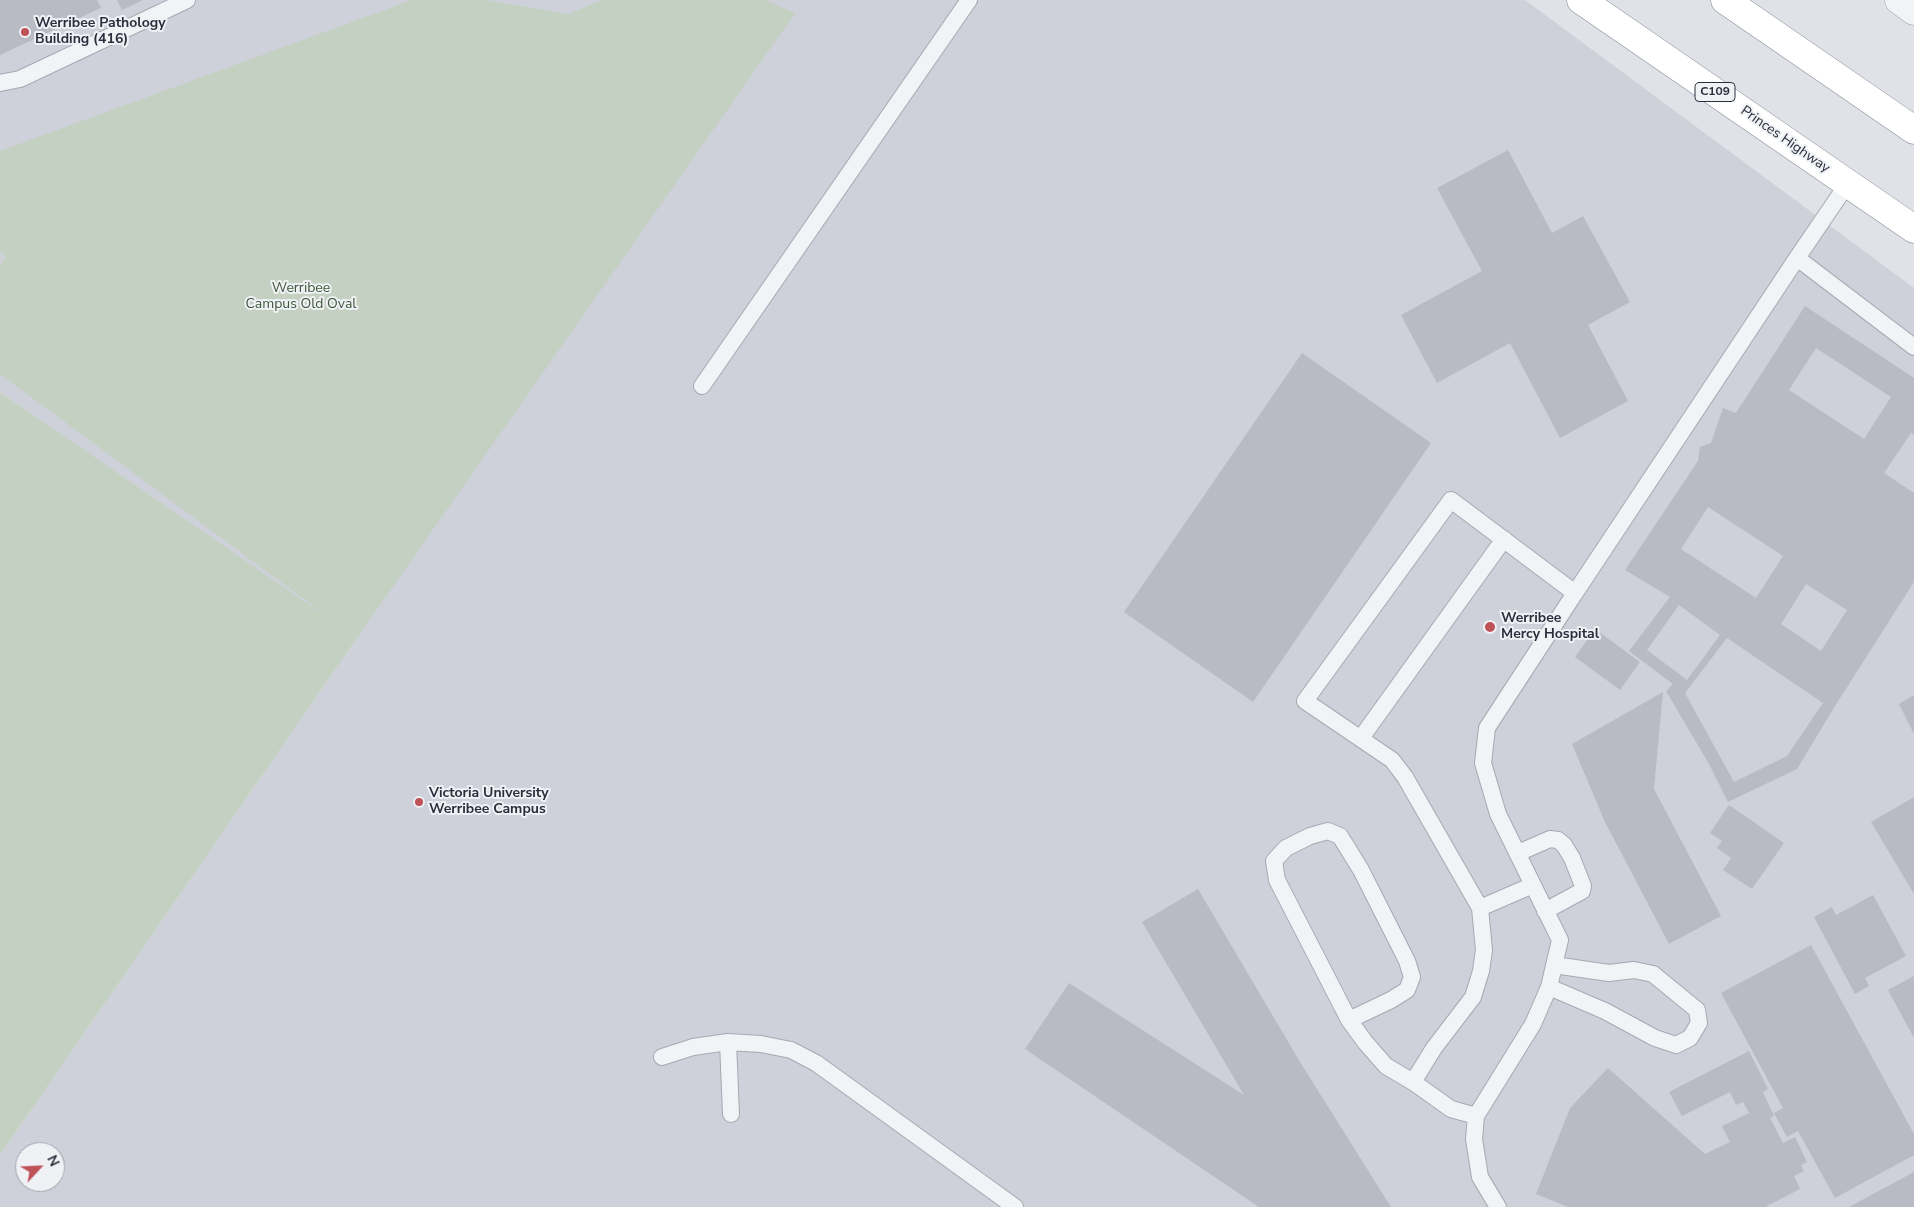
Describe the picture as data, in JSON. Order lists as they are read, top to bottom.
{
  "streets": {
    "highway": ["C109", "Princes Highway"]
  },
  "parks": ["Werribee Campus Old Oval"],
  "places": ["Werribee Pathology Building (416)", "Werribee Mercy Hospital", "Victoria University Werribee Campus"],
  "north": "top right"
}
